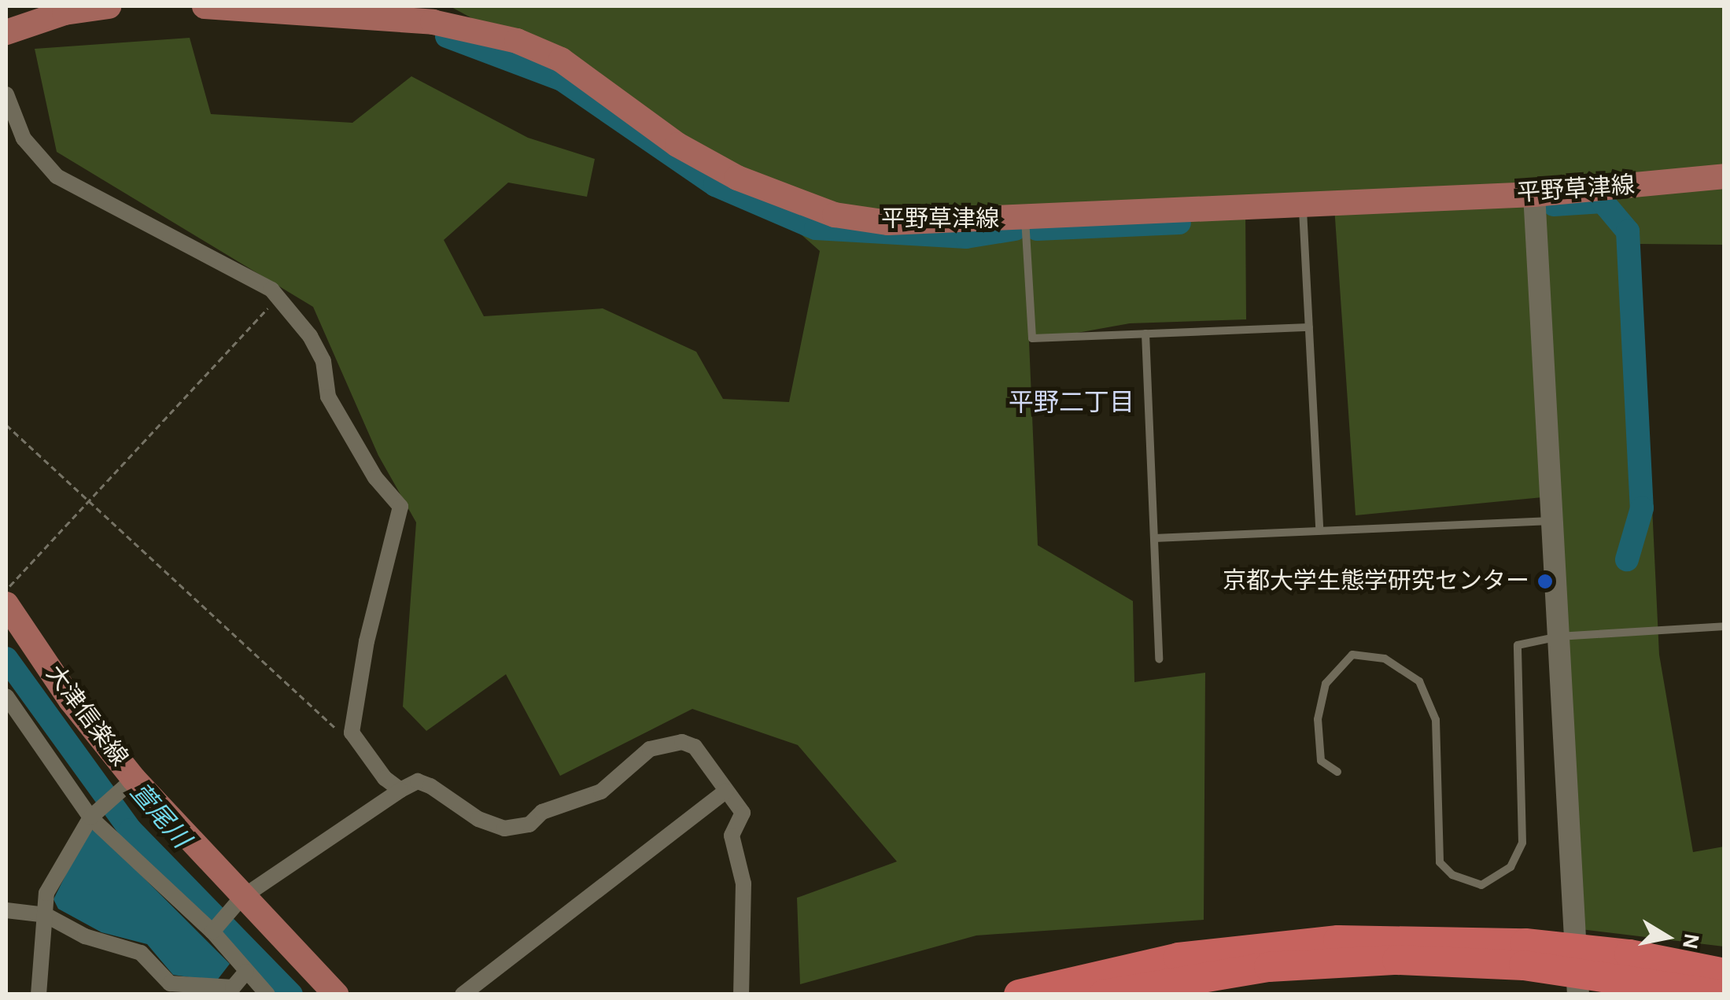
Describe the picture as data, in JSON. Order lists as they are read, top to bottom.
{
  "streets": {
    "main road": ["平野草津線", "大津信楽線"]
  },
  "districts": ["平野二丁目"],
  "water": ["萱尾川"],
  "places": ["京都大学生態学研究センター"],
  "north": "right"
}
